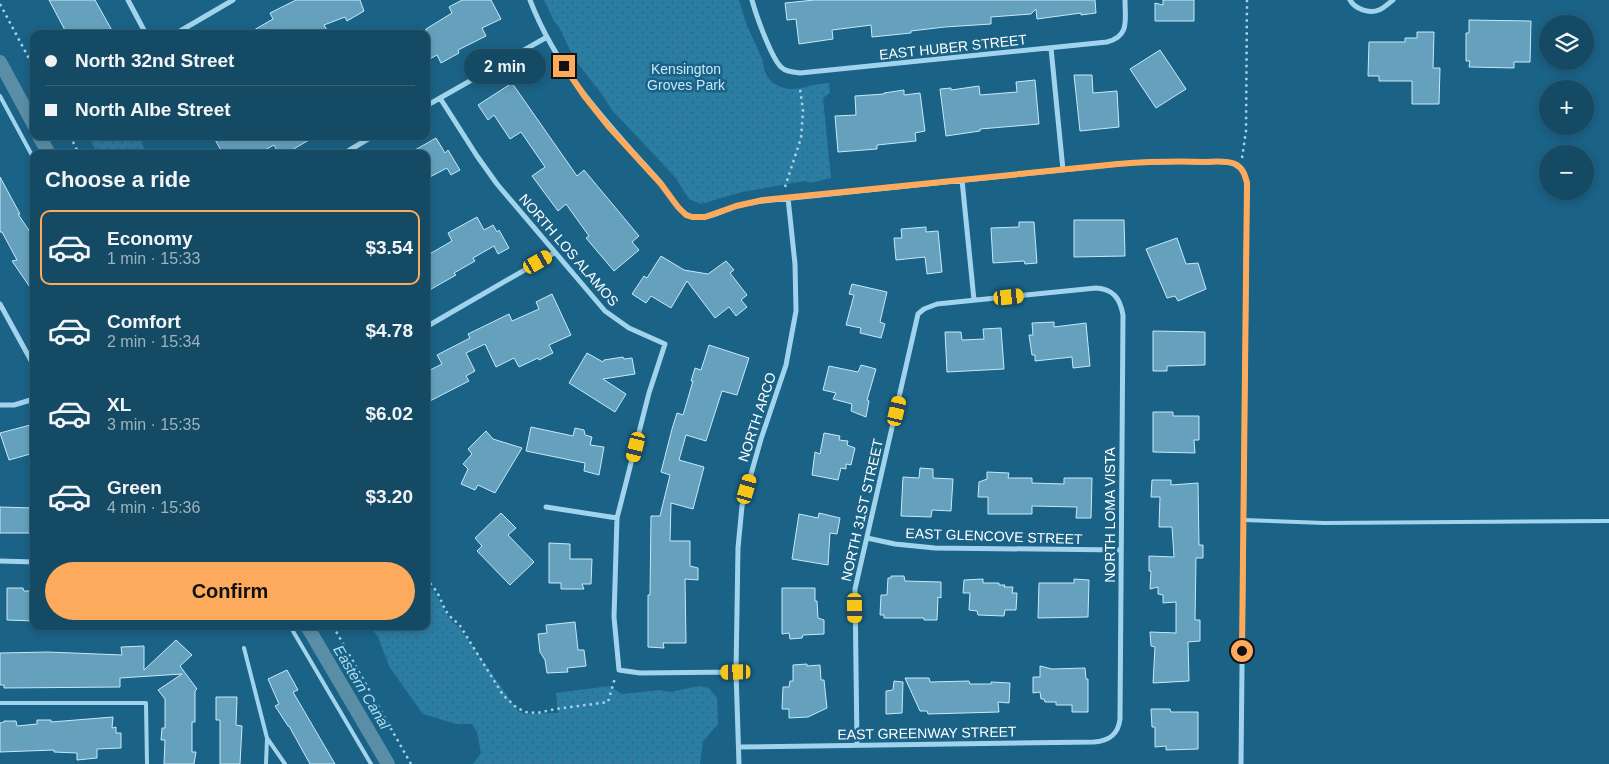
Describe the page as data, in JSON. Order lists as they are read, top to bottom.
{
  "streets": {
    "street": [
      "EAST HUBER STREET",
      "NORTH LOS ALAMOS",
      "NORTH ARCO",
      "NORTH 31ST STREET",
      "NORTH LOMA VISTA",
      "EAST GLENCOVE STREET",
      "EAST GREENWAY STREET"
    ]
  },
  "crossings": [
    ["NORTH ARCO", "EAST GREENWAY STREET"],
    ["NORTH 31ST STREET", "NORTH LOMA VISTA"],
    ["NORTH 31ST STREET", "EAST GLENCOVE STREET"],
    ["NORTH 31ST STREET", "EAST GREENWAY STREET"],
    ["NORTH LOMA VISTA", "EAST GLENCOVE STREET"],
    ["NORTH LOMA VISTA", "EAST GREENWAY STREET"]
  ],
  "water": ["Eastern Canal"],
  "parks": ["Kensington Groves Park"],
  "page": {
    "map_buttons": ["+", "−"],
    "banner": ["North 32nd Street", "North Albe Street"],
    "bubble": "2 min",
    "heading": "Choose a ride",
    "list": [
      {
        "name": "Economy",
        "note": "1 min · 15:33",
        "value": "$3.54"
      },
      {
        "name": "Comfort",
        "note": "2 min · 15:34",
        "value": "$4.78"
      },
      {
        "name": "XL",
        "note": "3 min · 15:35",
        "value": "$6.02"
      },
      {
        "name": "Green",
        "note": "4 min · 15:36",
        "value": "$3.20"
      }
    ],
    "buttons": "Confirm"
  }
}
